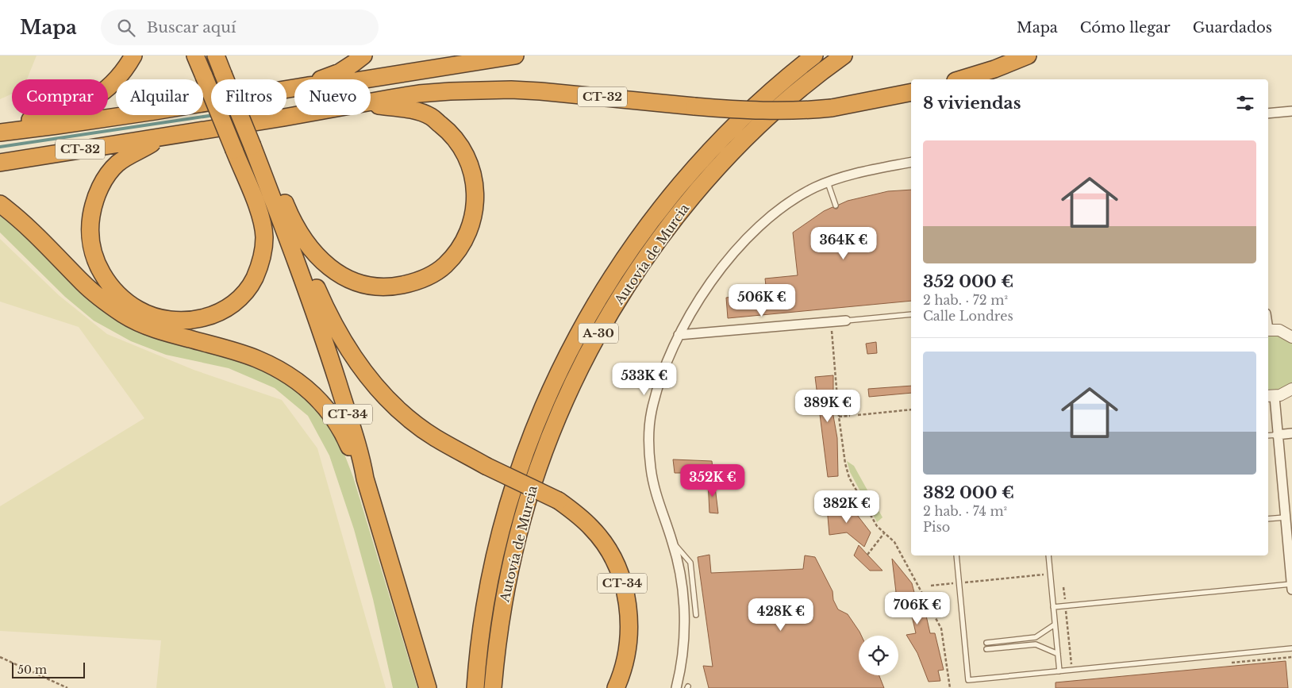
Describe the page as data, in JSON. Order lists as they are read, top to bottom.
{
  "streets": {
    "highway": [
      "CT-32",
      "Autovía de Murcia",
      "A-30",
      "CT-34"
    ]
  },
  "scale_bar": "50 m",
  "page": {
    "header": "Mapa",
    "search": "Buscar aquí",
    "nav": ["Mapa", "Cómo llegar", "Guardados"],
    "chip": [
      "Comprar",
      "Alquilar",
      "Filtros",
      "Nuevo"
    ],
    "heading": "8 viviendas",
    "list": [
      {
        "name": "352 000 €",
        "note": "2 hab. · 72 m² · Calle Londres"
      },
      {
        "name": "382 000 €",
        "note": "2 hab. · 74 m² · Piso"
      }
    ],
    "price": [
      "364K €",
      "506K €",
      "533K €",
      "389K €",
      "352K €",
      "382K €",
      "706K €",
      "428K €"
    ],
    "scale": "50 m"
  }
}
